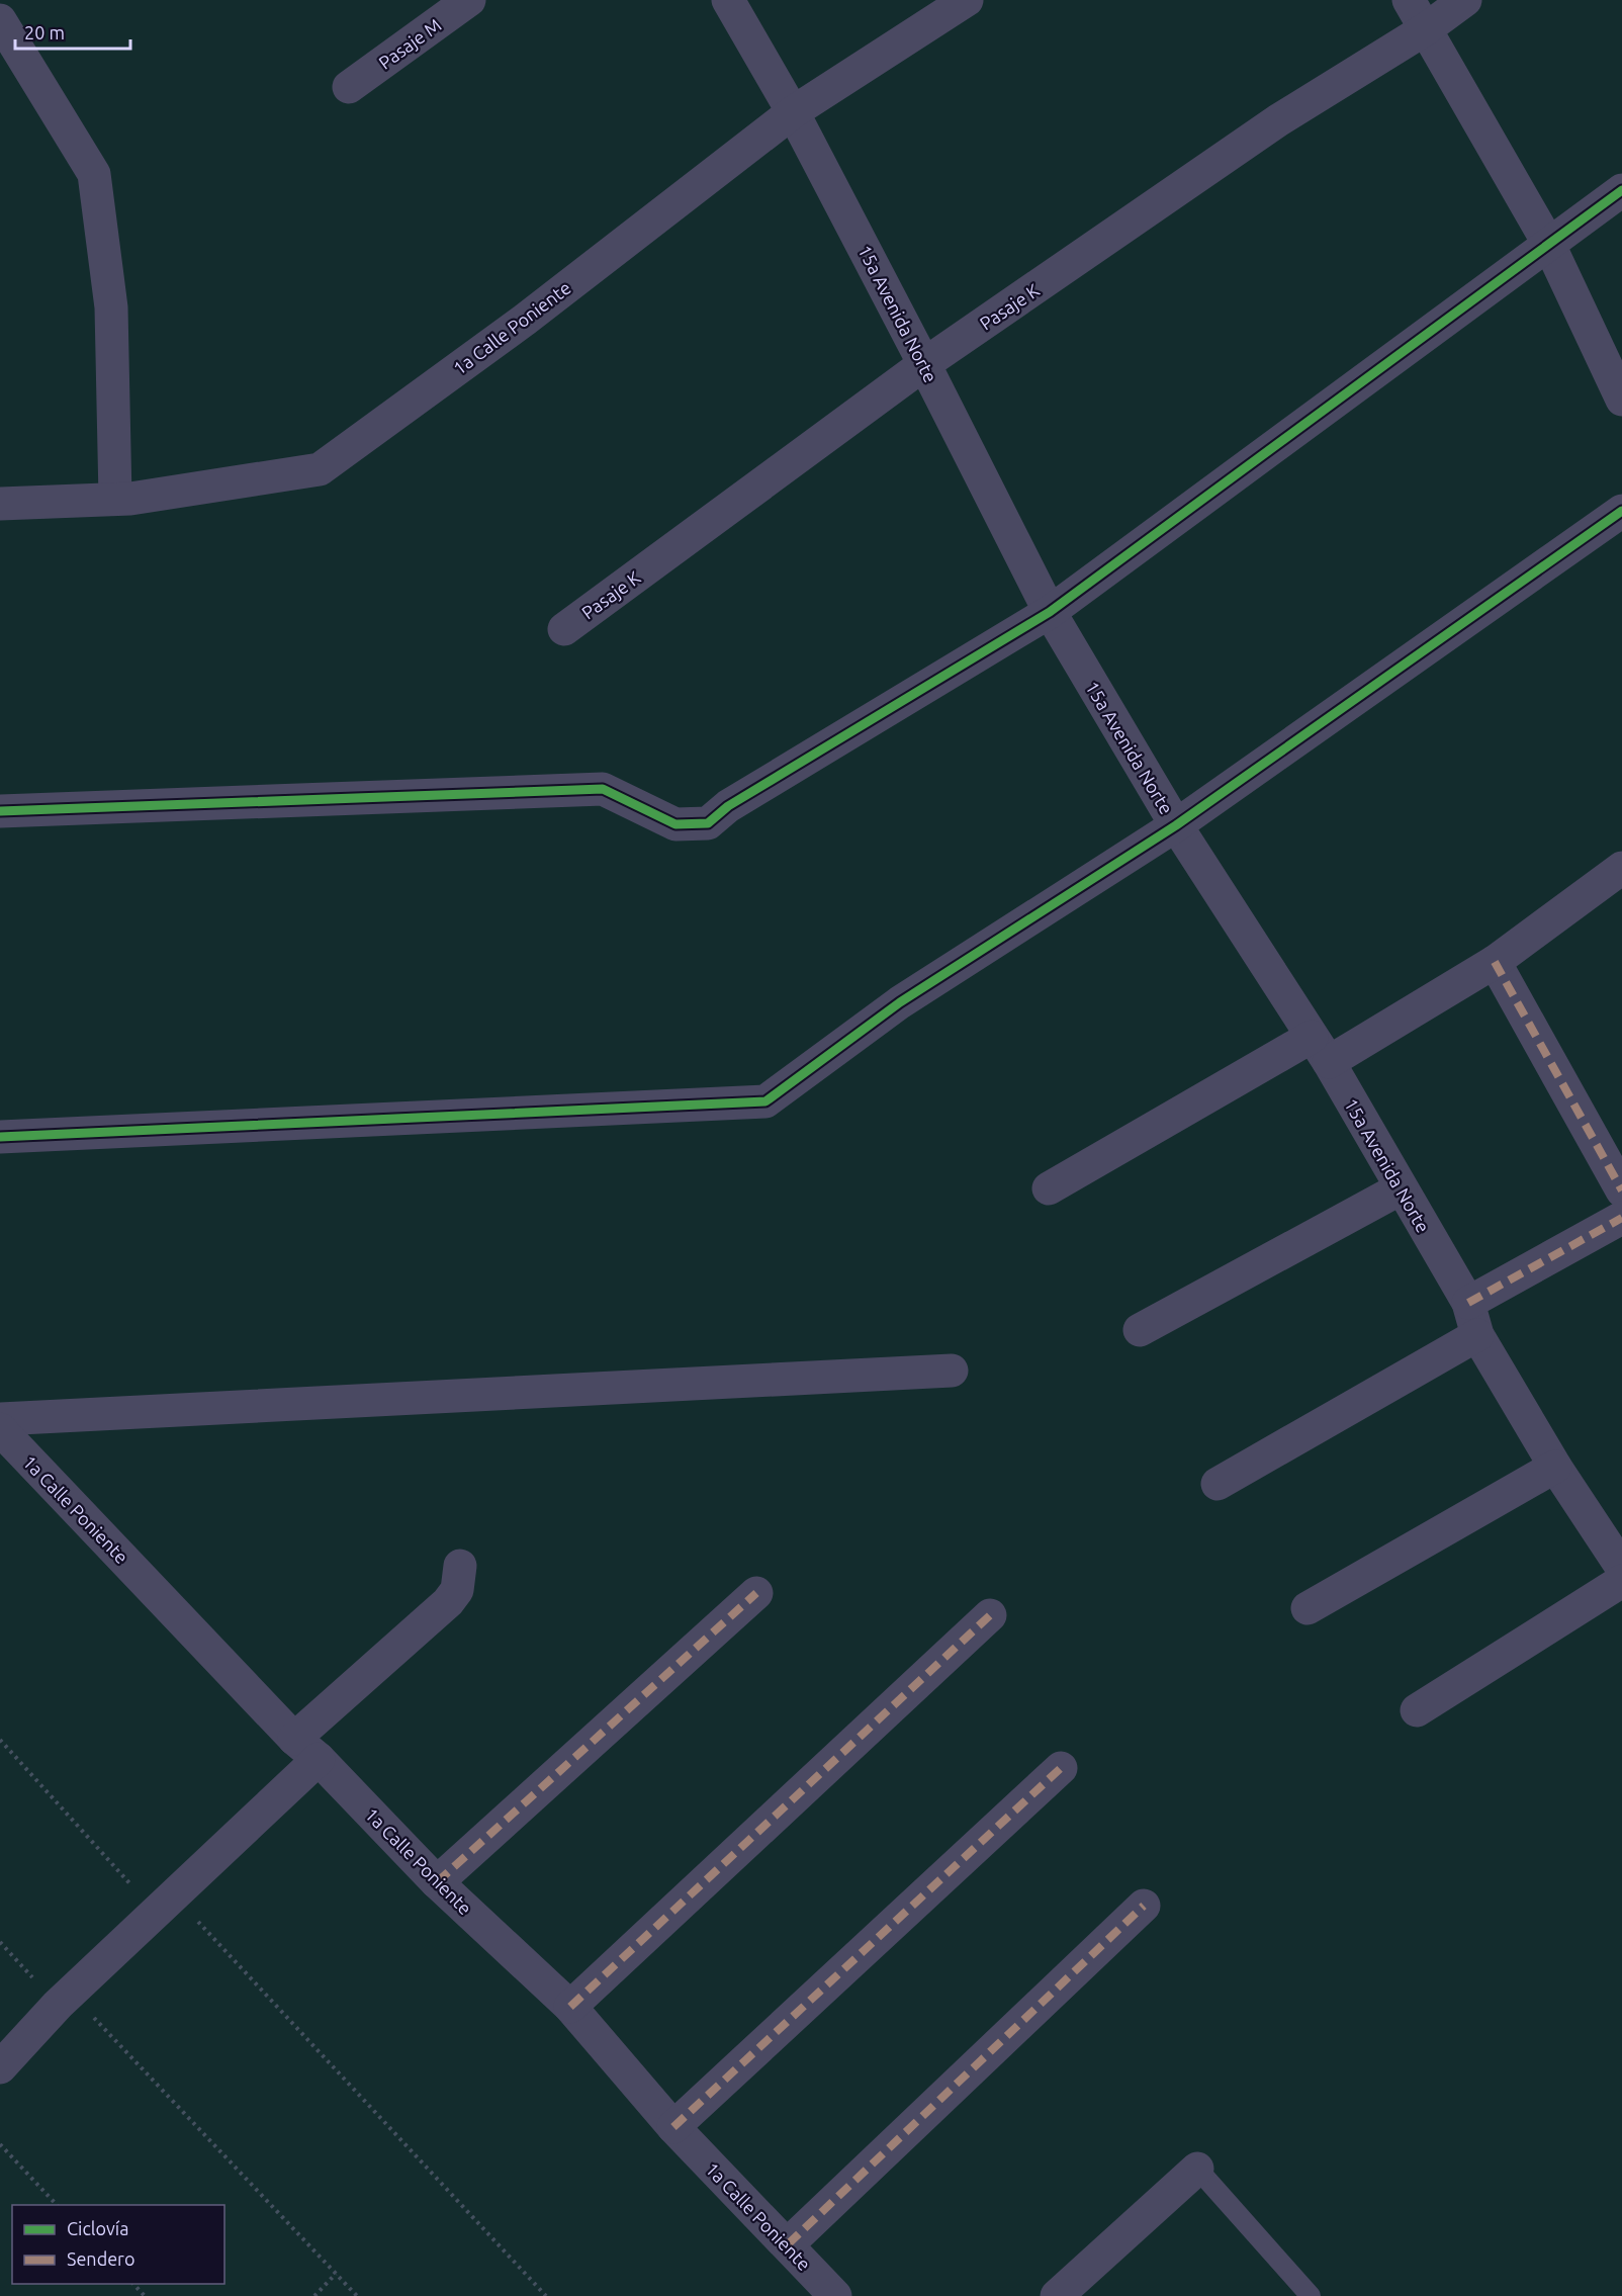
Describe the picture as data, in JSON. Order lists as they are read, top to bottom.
{
  "streets": {
    "street": [
      "Pasaje M",
      "Pasaje K",
      "15a Avenida Norte",
      "1a Calle Poniente"
    ]
  },
  "crossings": [
    ["Pasaje K", "15a Avenida Norte"],
    ["15a Avenida Norte", "1a Calle Poniente"]
  ],
  "legend": ["Ciclovía", "Sendero"],
  "scale_bar": "20 m"
}
